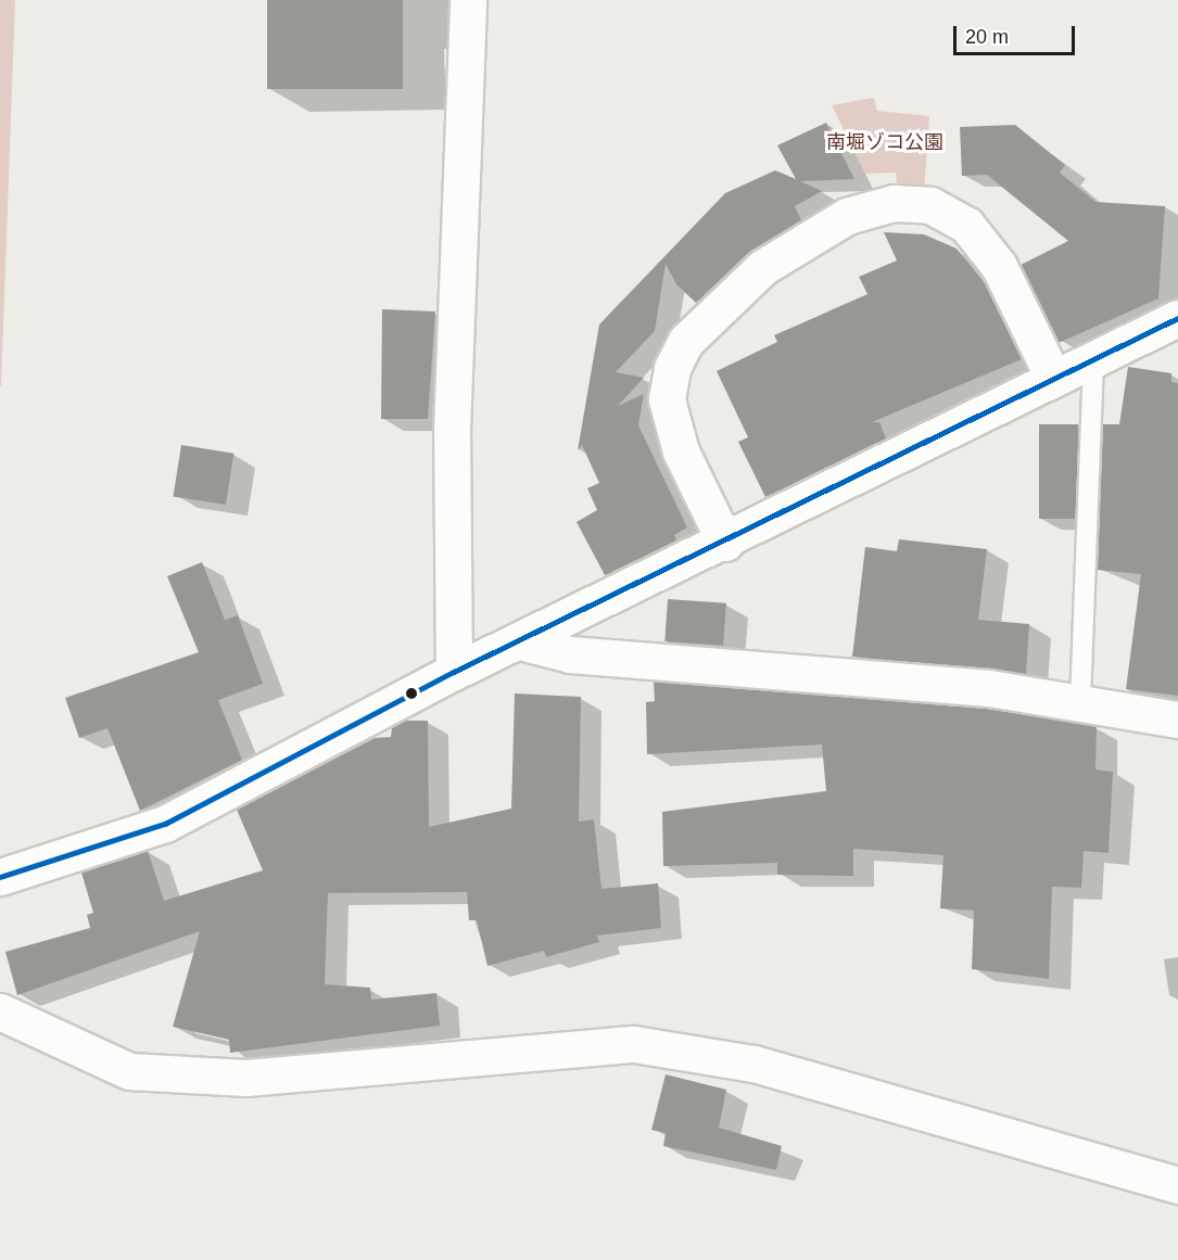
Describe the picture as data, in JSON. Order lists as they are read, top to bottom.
{
  "parks": ["南堀ゾコ公園"],
  "scale_bar": "20 m"
}
